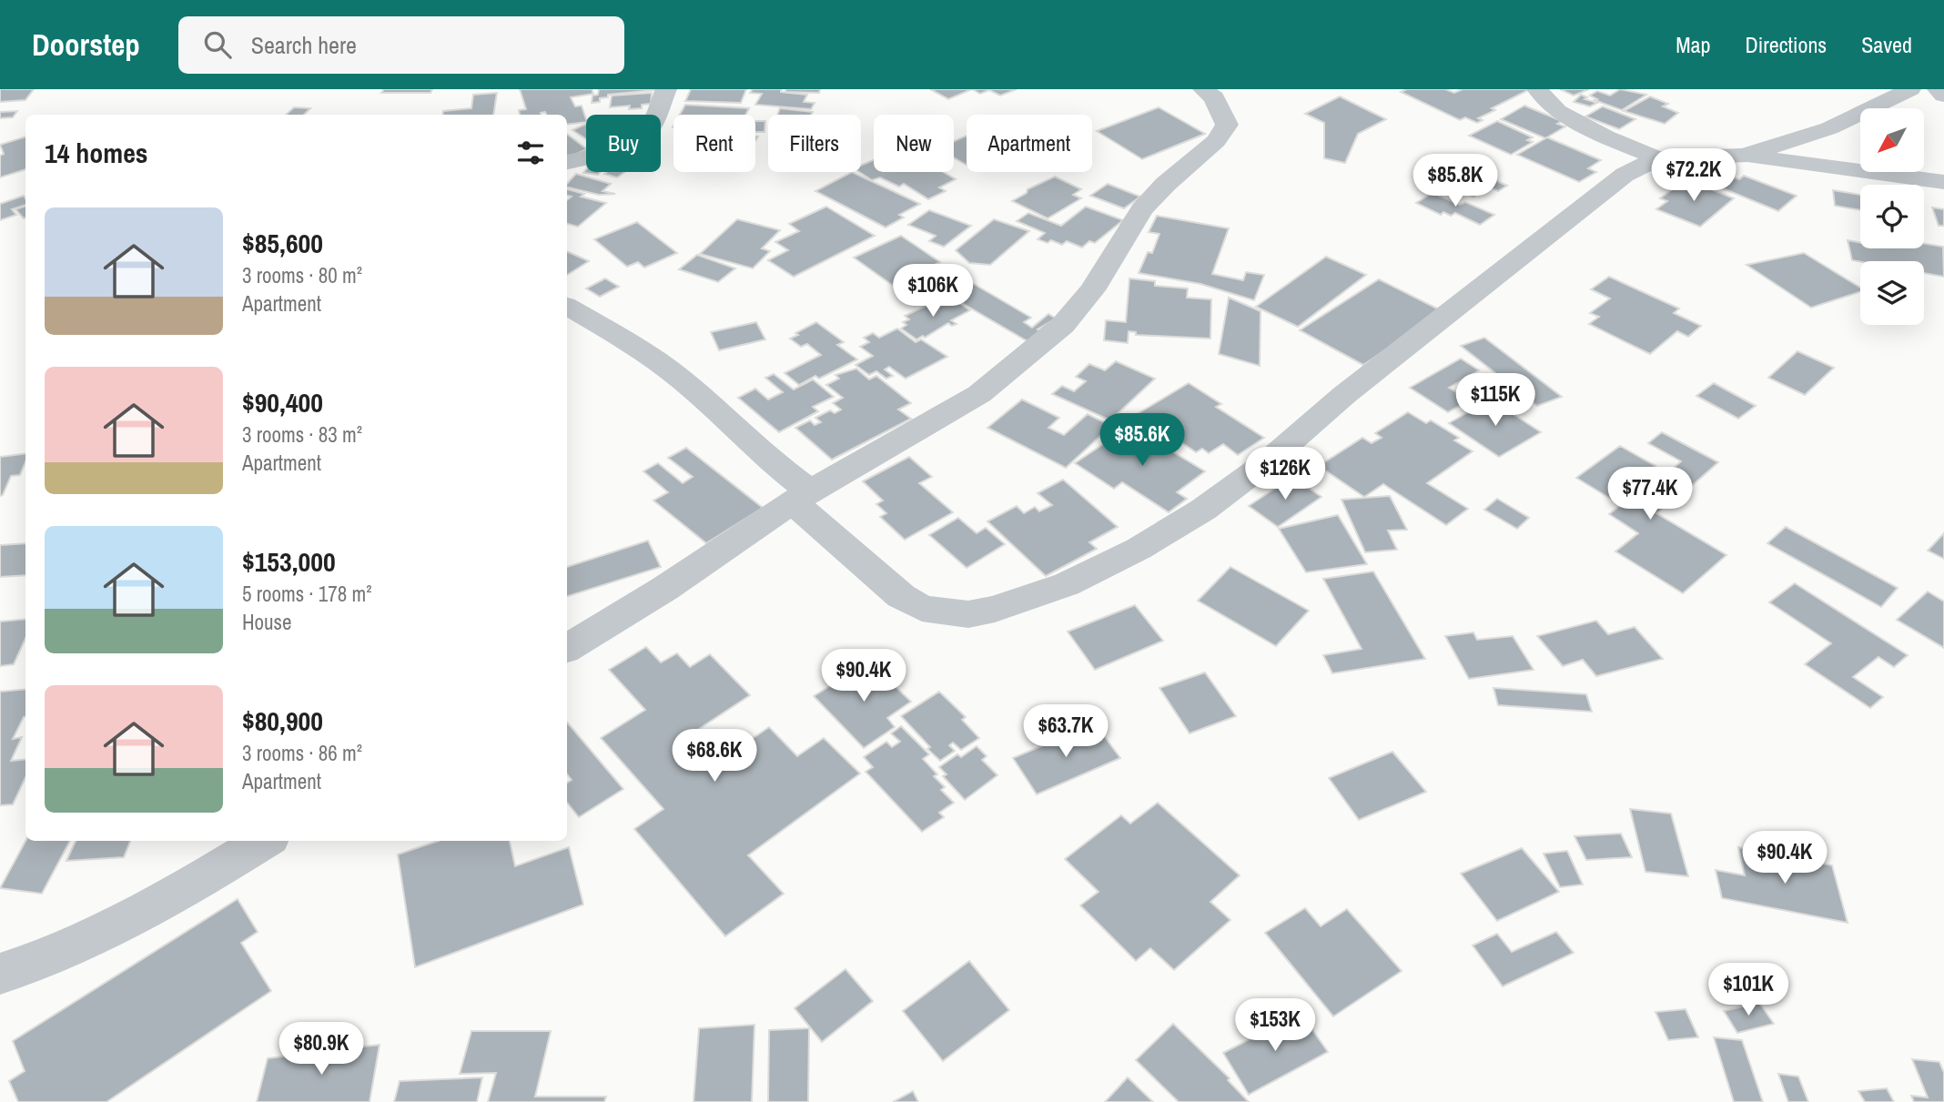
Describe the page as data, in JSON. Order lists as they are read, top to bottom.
{
  "north": "bottom left",
  "page": {
    "header": "Doorstep",
    "search": "Search here",
    "nav": ["Map", "Directions", "Saved"],
    "chip": [
      "Buy",
      "Rent",
      "Filters",
      "New",
      "Apartment"
    ],
    "heading": "14 homes",
    "price": [
      "$72.2K",
      "$85.8K",
      "$106K",
      "$115K",
      "$85.6K",
      "$126K",
      "$77.4K",
      "$90.4K",
      "$63.7K",
      "$68.6K",
      "$90.4K",
      "$101K",
      "$153K",
      "$80.9K"
    ],
    "list": [
      {
        "name": "$85,600",
        "note": "3 rooms · 80 m² · Apartment"
      },
      {
        "name": "$90,400",
        "note": "3 rooms · 83 m² · Apartment"
      },
      {
        "name": "$153,000",
        "note": "5 rooms · 178 m² · House"
      },
      {
        "name": "$80,900",
        "note": "3 rooms · 86 m² · Apartment"
      }
    ]
  }
}
